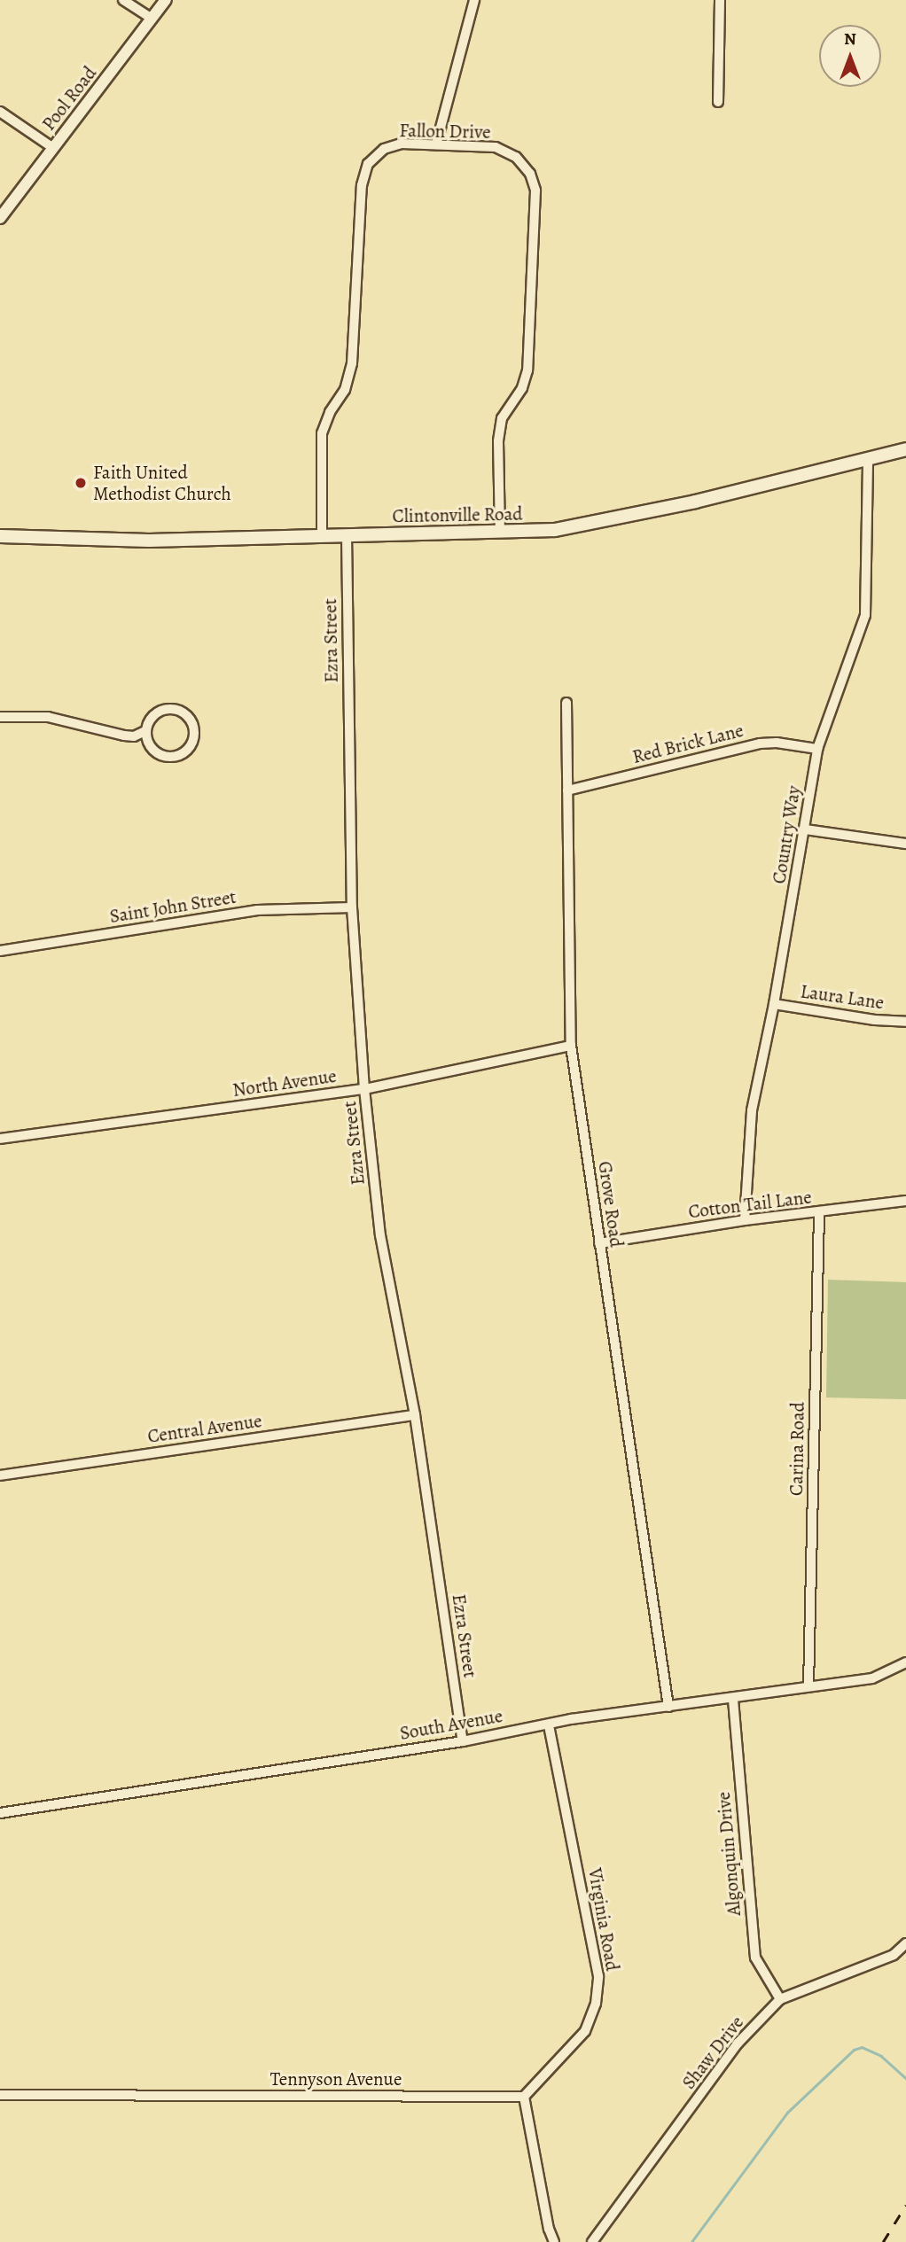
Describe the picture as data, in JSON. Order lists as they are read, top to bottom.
{
  "streets": {
    "main road": ["Clintonville Road"],
    "street": [
      "Pool Road",
      "Fallon Drive",
      "Ezra Street",
      "Red Brick Lane",
      "Country Way",
      "Saint John Street",
      "Laura Lane",
      "North Avenue",
      "Grove Road",
      "Cotton Tail Lane",
      "Central Avenue",
      "Carina Road",
      "South Avenue",
      "Algonquin Drive",
      "Virginia Road",
      "Shaw Drive",
      "Tennyson Avenue"
    ]
  },
  "crossings": [
    ["Fallon Drive", "Clintonville Road"],
    ["Clintonville Road", "Ezra Street"],
    ["Clintonville Road", "Country Way"],
    ["Ezra Street", "Saint John Street"],
    ["Ezra Street", "North Avenue"],
    ["Ezra Street", "Central Avenue"],
    ["Ezra Street", "South Avenue"],
    ["Red Brick Lane", "Country Way"],
    ["Red Brick Lane", "Grove Road"],
    ["Country Way", "Laura Lane"],
    ["Country Way", "Cotton Tail Lane"],
    ["North Avenue", "Grove Road"],
    ["Grove Road", "Cotton Tail Lane"],
    ["Grove Road", "South Avenue"],
    ["Cotton Tail Lane", "Carina Road"],
    ["Carina Road", "South Avenue"],
    ["South Avenue", "Algonquin Drive"],
    ["South Avenue", "Virginia Road"],
    ["Algonquin Drive", "Shaw Drive"],
    ["Virginia Road", "Tennyson Avenue"]
  ],
  "places": ["Faith United Methodist Church"],
  "north": "top"
}
